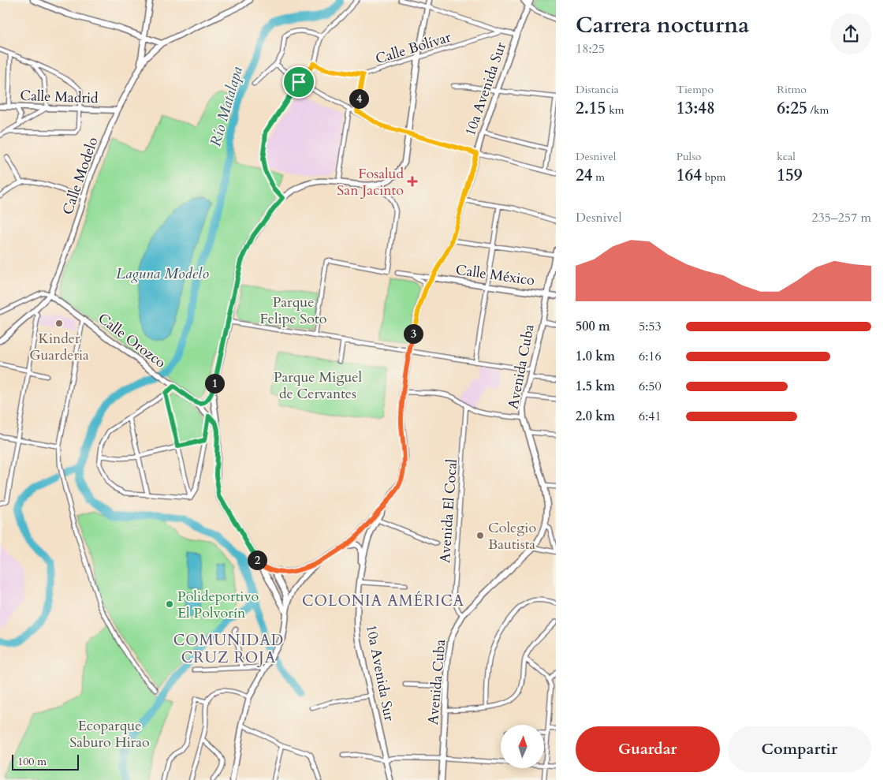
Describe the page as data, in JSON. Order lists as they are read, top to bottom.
{
  "streets": {
    "main road": [
      "10a Avenida Sur",
      "Calle Madrid",
      "Calle Modelo",
      "Calle México",
      "Calle Orozco",
      "Avenida Cuba"
    ],
    "street": ["Calle Bolívar", "Avenida El Cocal"]
  },
  "crossings": [
    ["Calle Bolívar", "10a Avenida Sur"],
    ["10a Avenida Sur", "Calle México"],
    ["Calle Madrid", "Calle Modelo"],
    ["Calle Modelo", "Calle Orozco"],
    ["Calle México", "Avenida Cuba"],
    ["Avenida Cuba", "Avenida El Cocal"]
  ],
  "districts": ["COLONIA AMÉRICA", "COMUNIDAD CRUZ ROJA"],
  "water": ["Río Matalapa", "Laguna Modelo"],
  "parks": ["Parque Felipe Soto", "Parque Miguel de Cervantes", "Ecoparque Saburo Hirao"],
  "places": {
    "health": ["Fosalud San Jacinto"],
    "other": ["Kinder Guarderia", "Colegio Bautista", "Polideportivo El Polvorín"]
  },
  "scale_bar": "100 m",
  "north": "top",
  "page": {
    "heading": ["Carrera nocturna", "18:25"],
    "stats": [
      ["Distancia", "2.15 km"],
      ["Tiempo", "13:48"],
      ["Ritmo", "6:25 /km"],
      ["Desnivel", "24 m"],
      ["Pulso", "164 bpm"],
      ["kcal", "159"]
    ],
    "pins": [
      "4",
      "3",
      "1",
      "2"
    ],
    "chart": ["Desnivel", "235–257 m"],
    "list": [
      {
        "name": "500 m",
        "note": "5:53"
      },
      {
        "name": "1.0 km",
        "note": "6:16"
      },
      {
        "name": "1.5 km",
        "note": "6:50"
      },
      {
        "name": "2.0 km",
        "note": "6:41"
      }
    ],
    "buttons": ["Guardar", "Compartir"],
    "scale": "100 m"
  }
}
